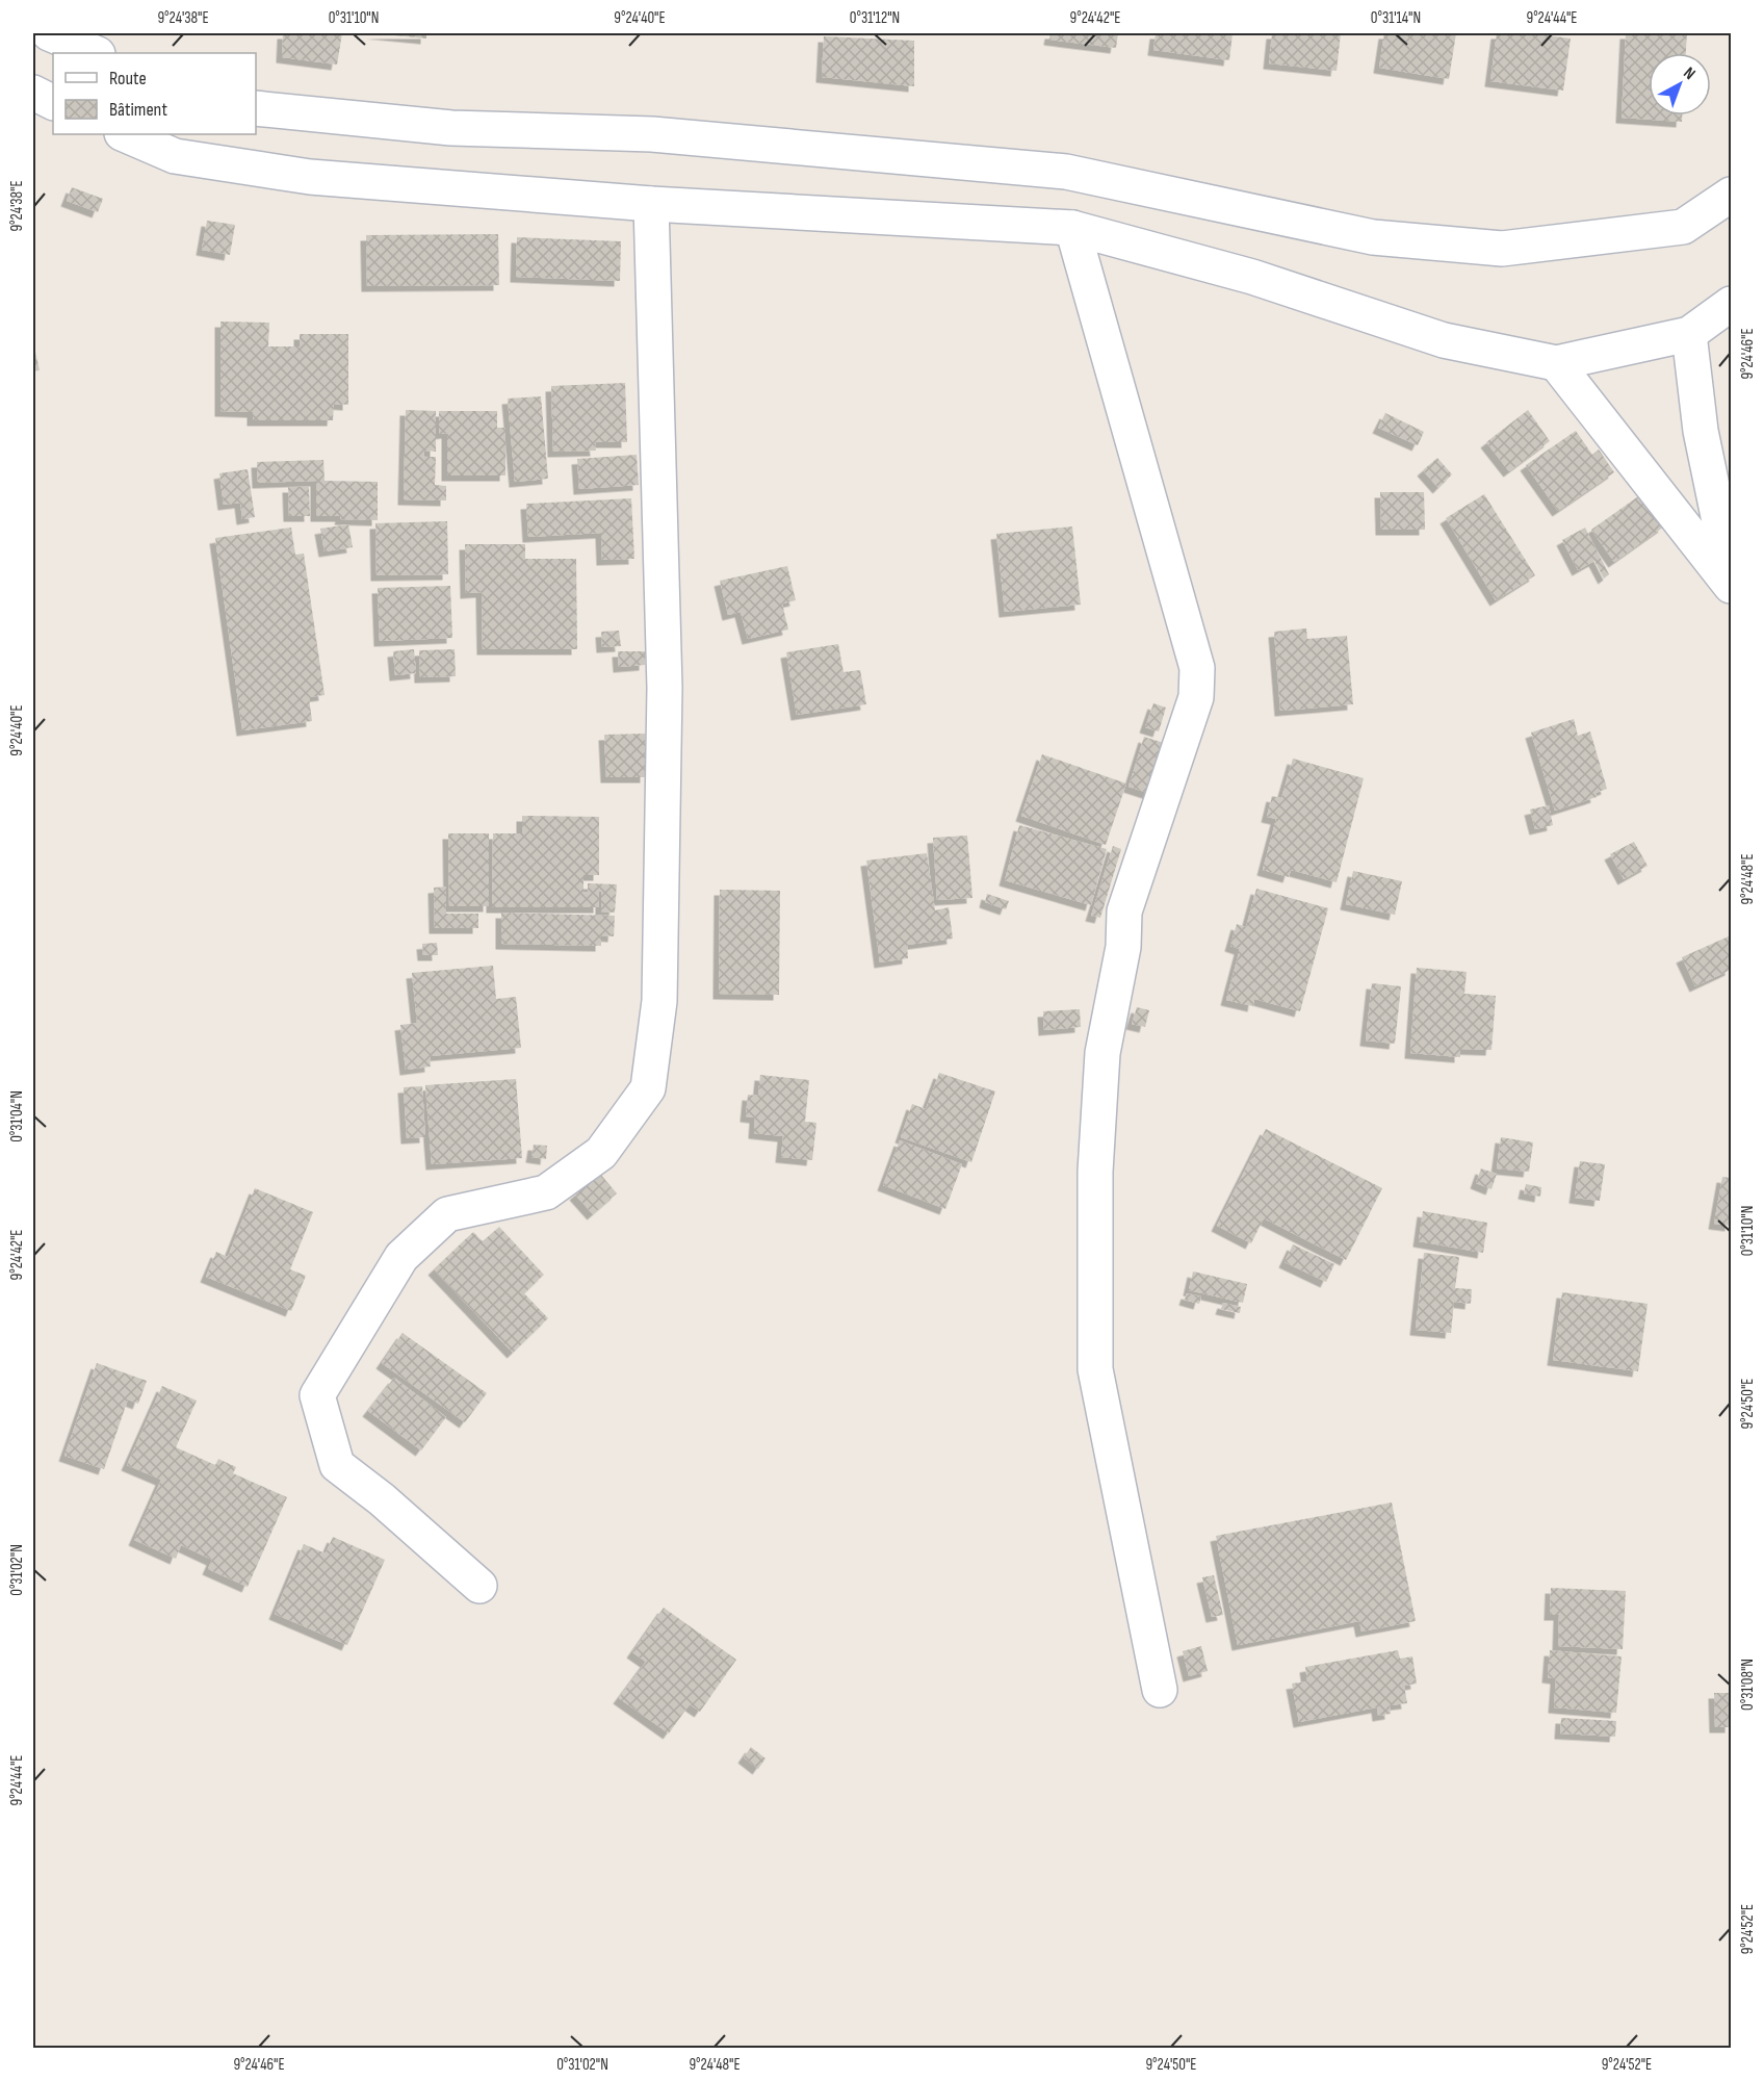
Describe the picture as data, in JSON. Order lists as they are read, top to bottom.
{
  "legend": ["Route", "Bâtiment"],
  "north": "top right",
  "coordinates": [
    "9°24'38\"E",
    "0°31'10\"N",
    "9°24'40\"E",
    "0°31'12\"N",
    "9°24'42\"E",
    "0°31'14\"N",
    "9°24'44\"E",
    "9°24'46\"E",
    "9°24'48\"E",
    "0°31'04\"N",
    "9°24'50\"E",
    "0°31'02\"N",
    "0°31'08\"N",
    "9°24'52\"E"
  ]
}
